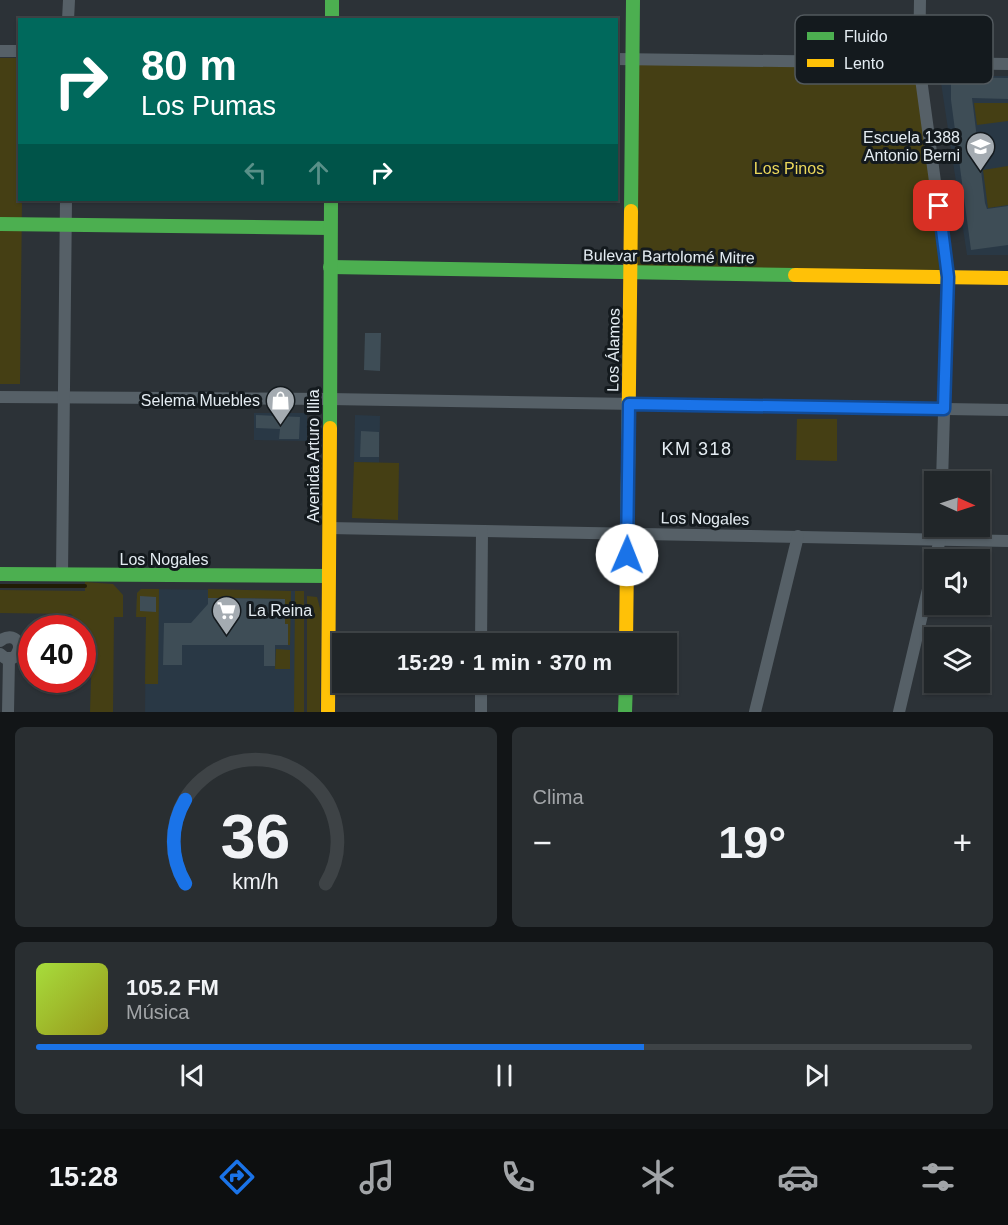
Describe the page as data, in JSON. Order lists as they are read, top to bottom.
{
  "streets": {
    "street": [
      "Bulevar Bartolomé Mitre",
      "Los Álamos",
      "Avenida Arturo Illia",
      "Los Nogales"
    ]
  },
  "crossings": [
    ["Bulevar Bartolomé Mitre", "Los Álamos"],
    ["Bulevar Bartolomé Mitre", "Avenida Arturo Illia"],
    ["Los Álamos", "Los Nogales"],
    ["Avenida Arturo Illia", "Los Nogales"]
  ],
  "districts": ["KM 318"],
  "parks": ["Los Pinos"],
  "places": {
    "school or university": ["Escuela 1388 Antonio Berni"],
    "shop": ["Selema Muebles"],
    "supermarket": ["La Reina"]
  },
  "legend": ["Fluido", "Lento"],
  "north": "right",
  "page": {
    "turn": ["80 m", "Los Pumas"],
    "limit": "40",
    "trip": "15:29 · 1 min · 370 m",
    "tile": "Clima",
    "heat": ["−", "19°", "+"],
    "song": ["105.2 FM", "Música"],
    "tabs": "15:28",
    "gauge": ["36", "km/h"]
  }
}
